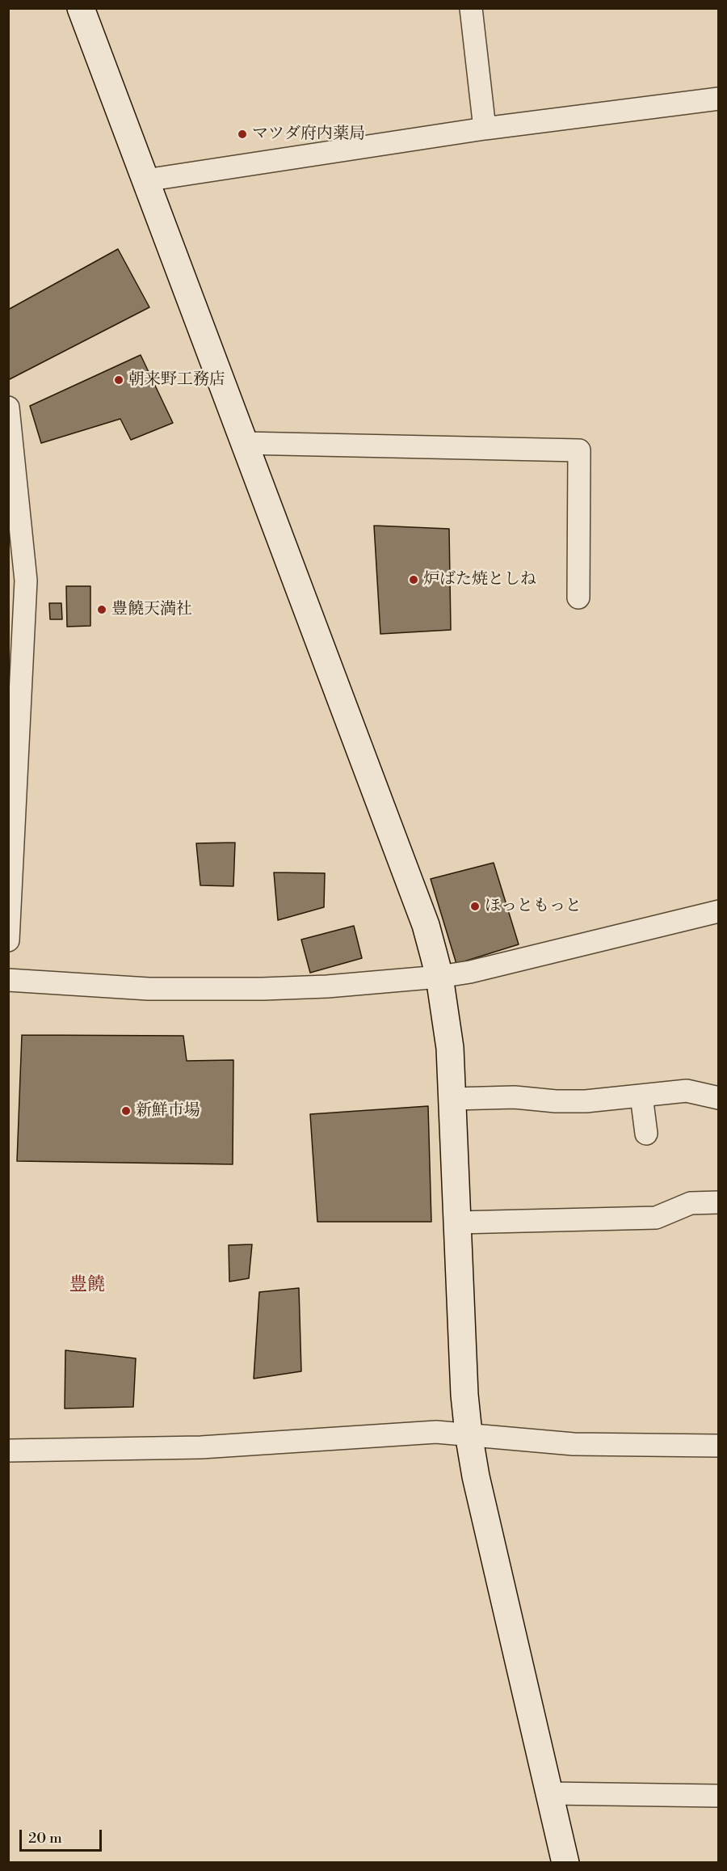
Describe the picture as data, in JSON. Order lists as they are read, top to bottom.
{
  "districts": ["豊饒"],
  "places": [
    "マツダ府内薬局",
    "朝来野工務店",
    "炉ばた焼としね",
    "豊饒天満社",
    "ほっともっと",
    "新鮮市場"
  ],
  "scale_bar": "20 m"
}
